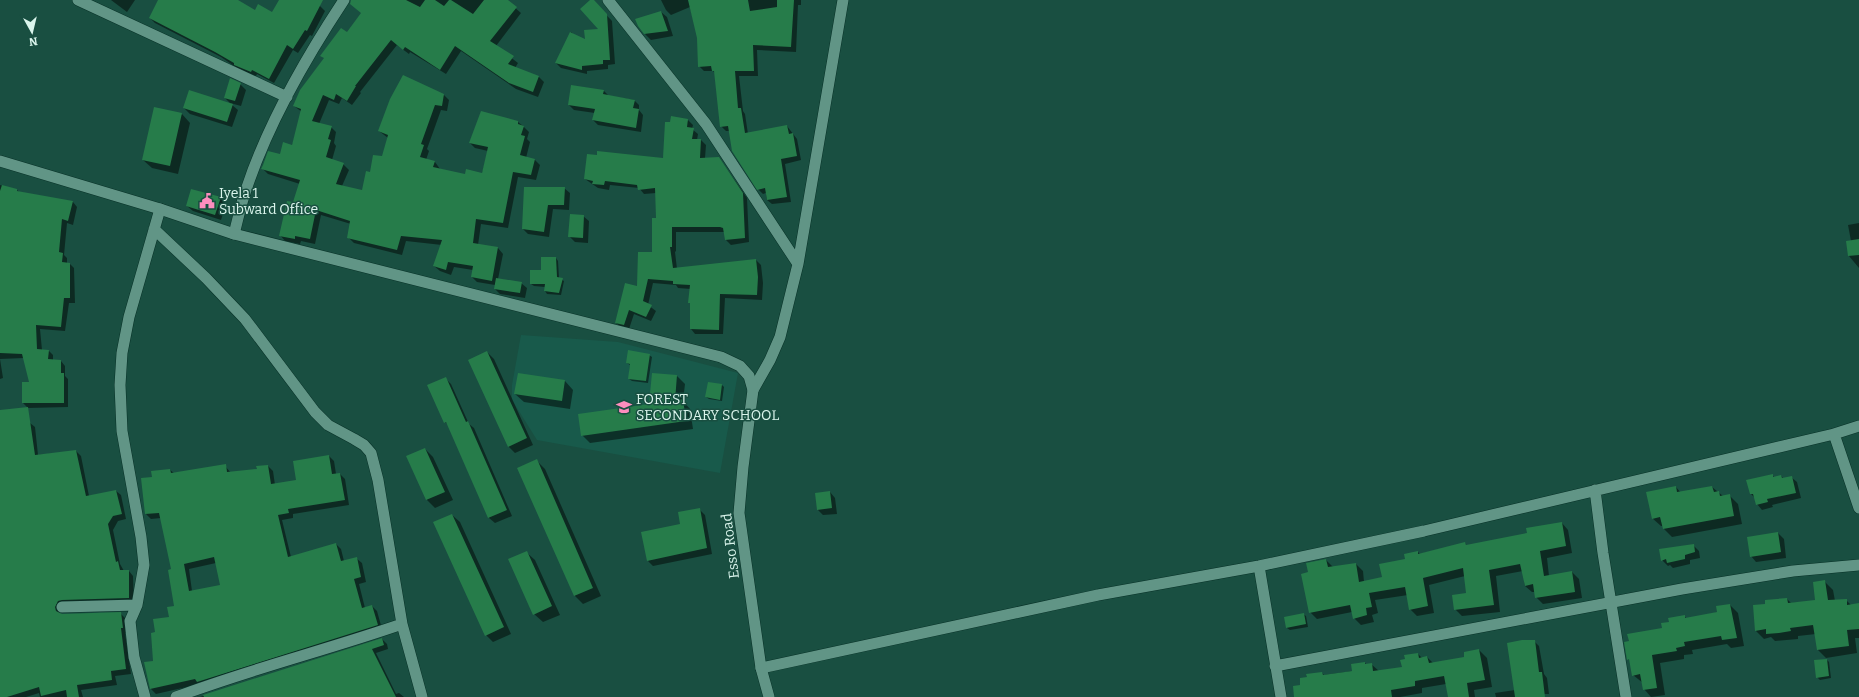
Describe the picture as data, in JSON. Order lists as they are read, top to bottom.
{
  "streets": {
    "street": ["Esso Road"]
  },
  "places": {
    "public building": ["Iyela 1 Subward Office"],
    "school or university": ["FOREST SECONDARY SCHOOL"]
  },
  "north": "bottom"
}
